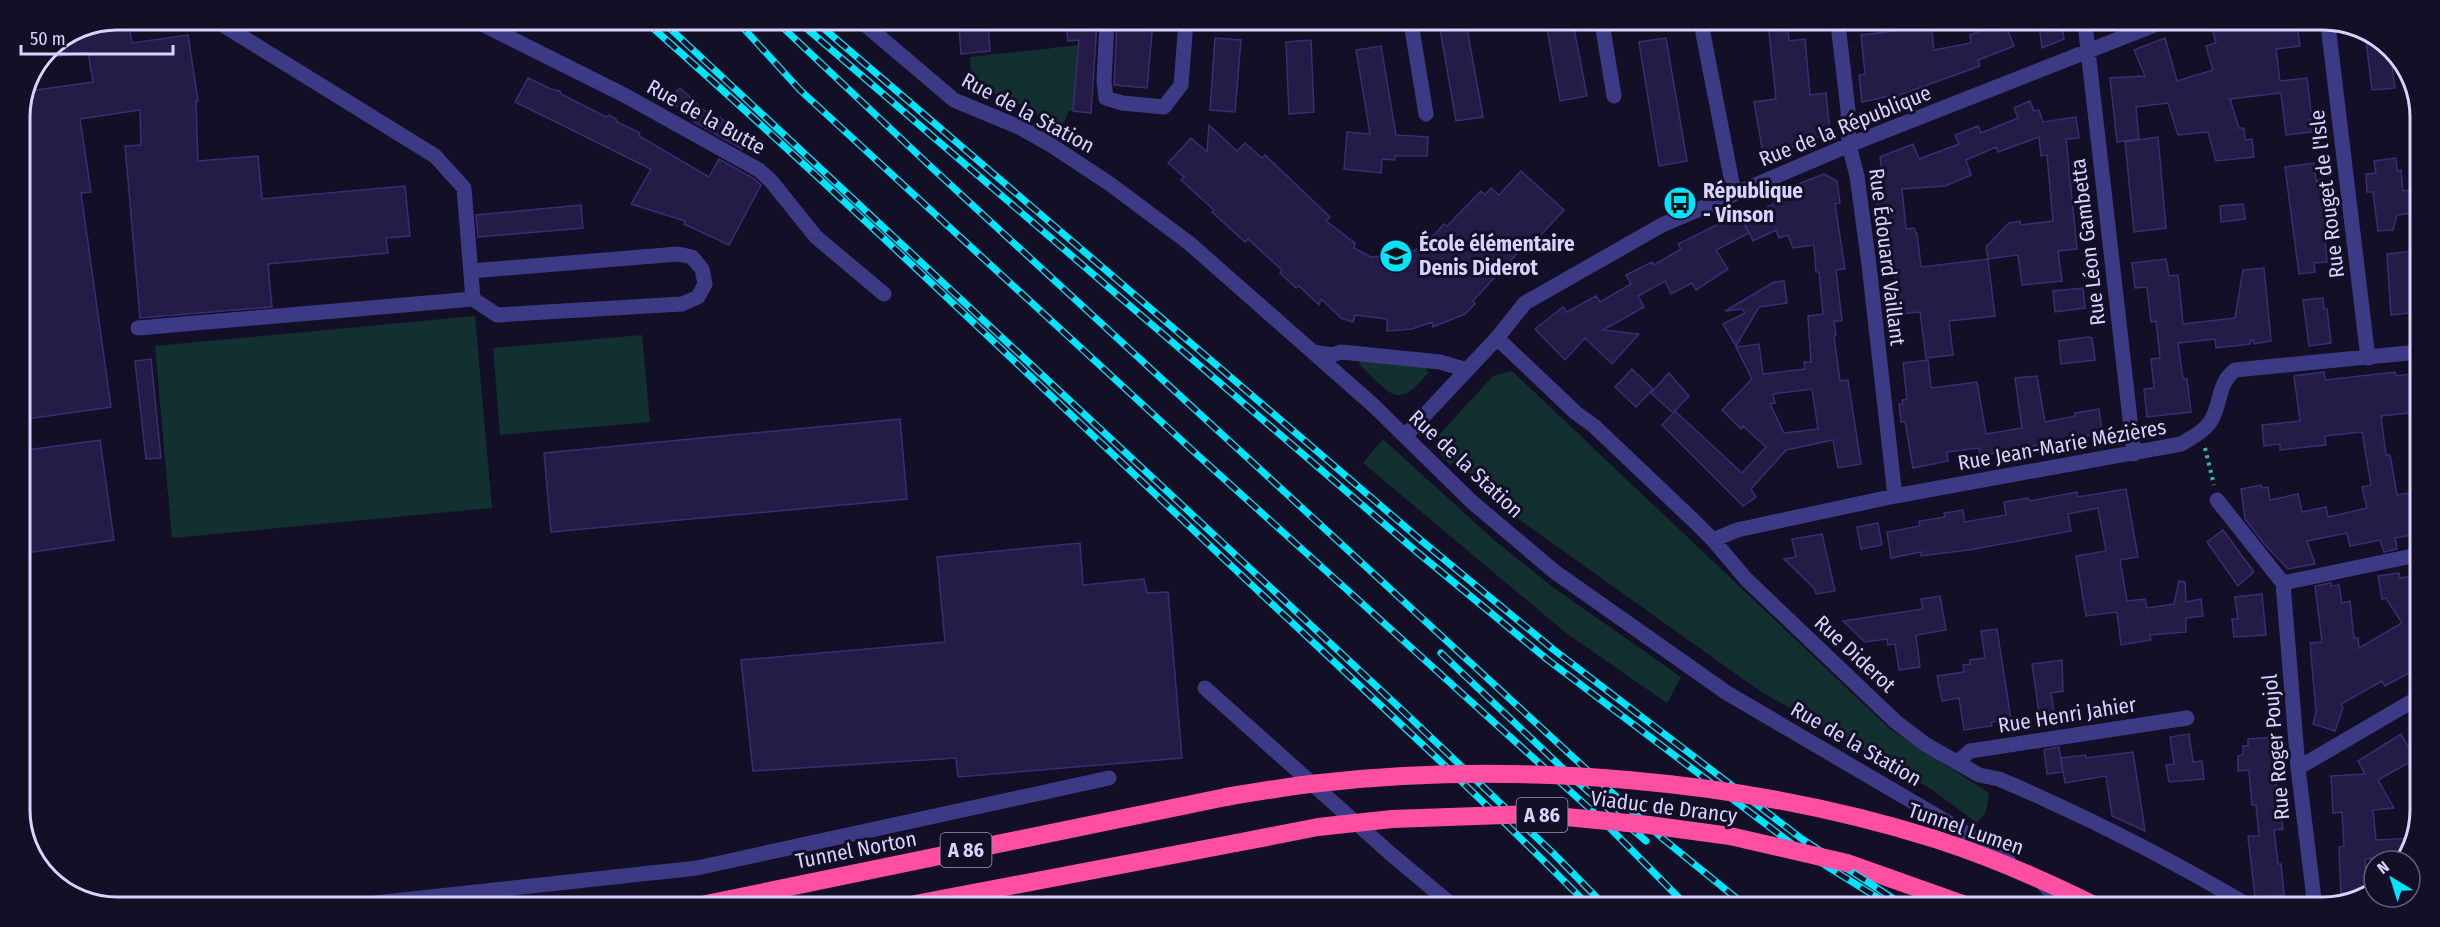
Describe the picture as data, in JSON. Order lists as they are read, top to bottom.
{
  "streets": {
    "highway": [
      "Viaduc de Drancy",
      "A 86",
      "Tunnel Lumen",
      "Tunnel Norton"
    ],
    "street": [
      "Rue de la Station",
      "Rue de la Butte",
      "Rue de la République",
      "Rue Rouget de l'Isle",
      "Rue Léon Gambetta",
      "Rue Édouard Vaillant",
      "Rue Jean-Marie Mézières",
      "Rue Diderot",
      "Rue Henri Jahier",
      "Rue Roger Poujol"
    ]
  },
  "crossings": [
    ["Rue de la Station", "Rue de la République"],
    ["Rue de la République", "Rue Léon Gambetta"],
    ["Rue de la République", "Rue Édouard Vaillant"],
    ["Rue de la République", "Rue Diderot"],
    ["Rue Léon Gambetta", "Rue Jean-Marie Mézières"],
    ["Rue Édouard Vaillant", "Rue Jean-Marie Mézières"],
    ["Rue Jean-Marie Mézières", "Rue Diderot"],
    ["Rue Diderot", "Rue Henri Jahier"],
    ["Viaduc de Drancy", "Tunnel Lumen"],
    ["Viaduc de Drancy", "Tunnel Norton"]
  ],
  "places": {
    "bus stop": ["République - Vinson"],
    "school or university": ["École élémentaire Denis Diderot"]
  },
  "scale_bar": "50 m",
  "north": "top left"
}
